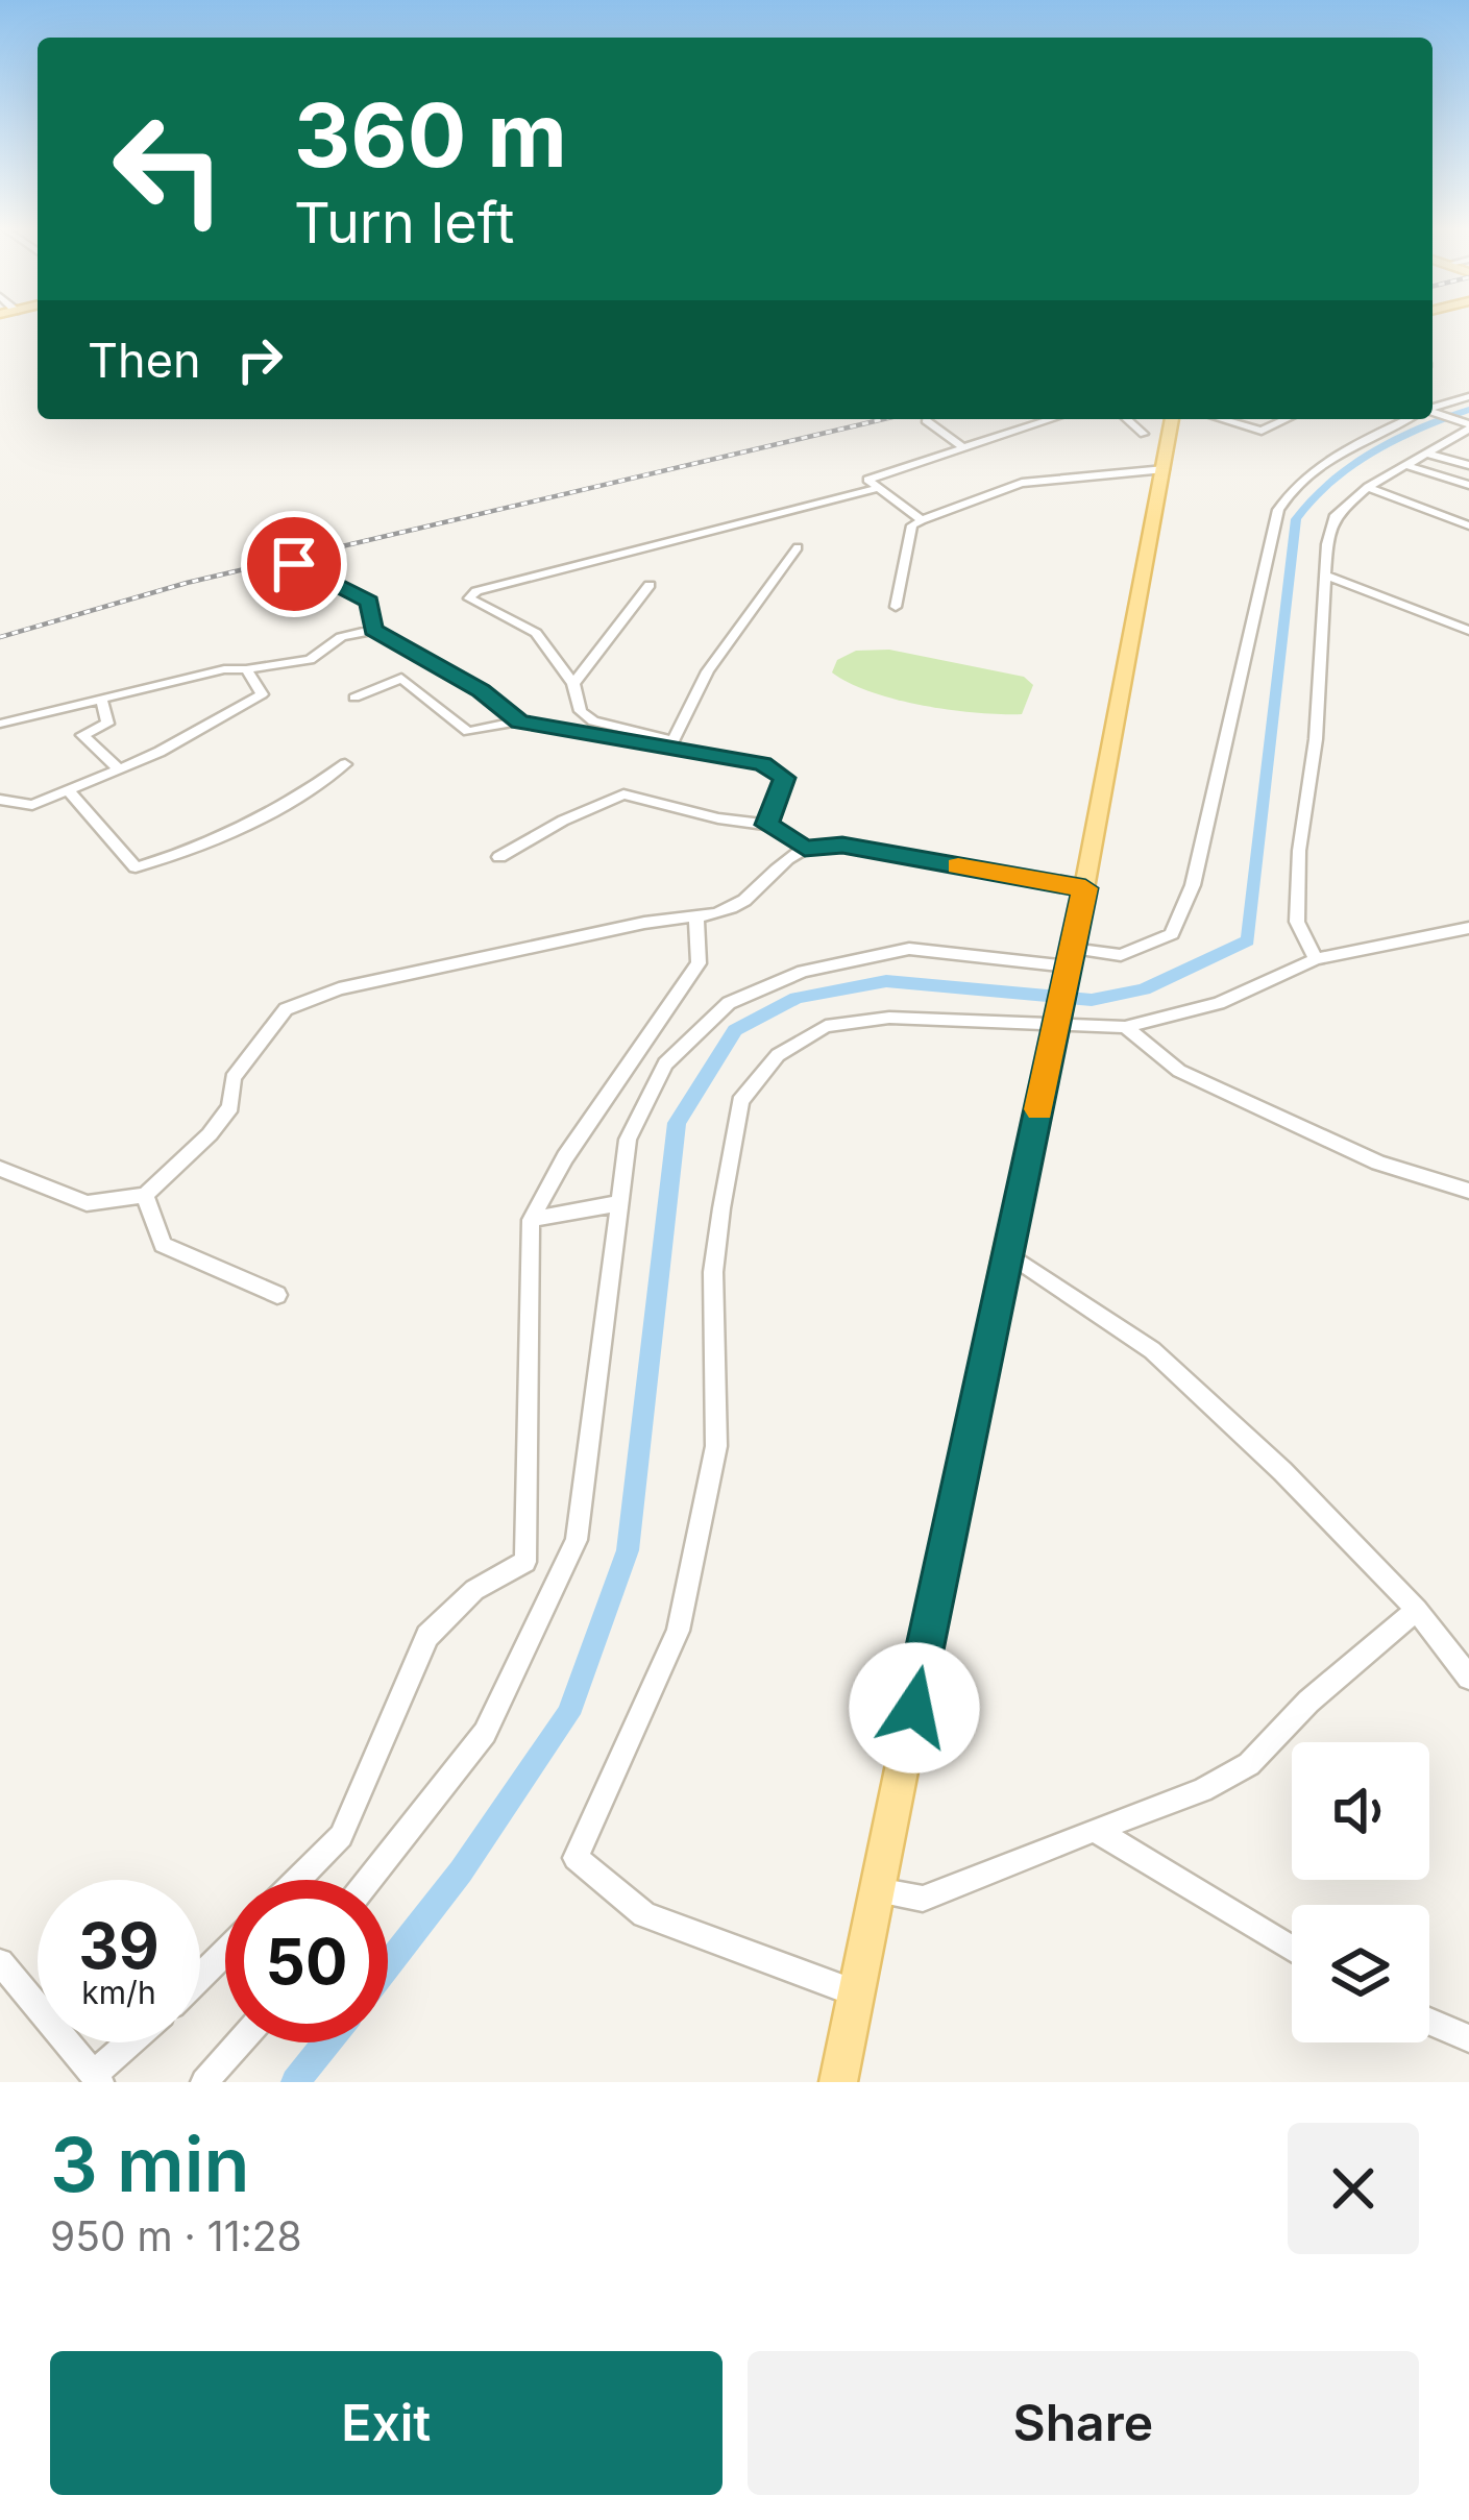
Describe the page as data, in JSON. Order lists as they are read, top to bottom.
{
  "page": {
    "turn": ["360 m", "Turn left"],
    "then": "Then",
    "speed": "39 km/h",
    "limit": "50",
    "heading": ["3 min", "950 m · 11:28"],
    "buttons": ["Exit", "Share"]
  }
}
